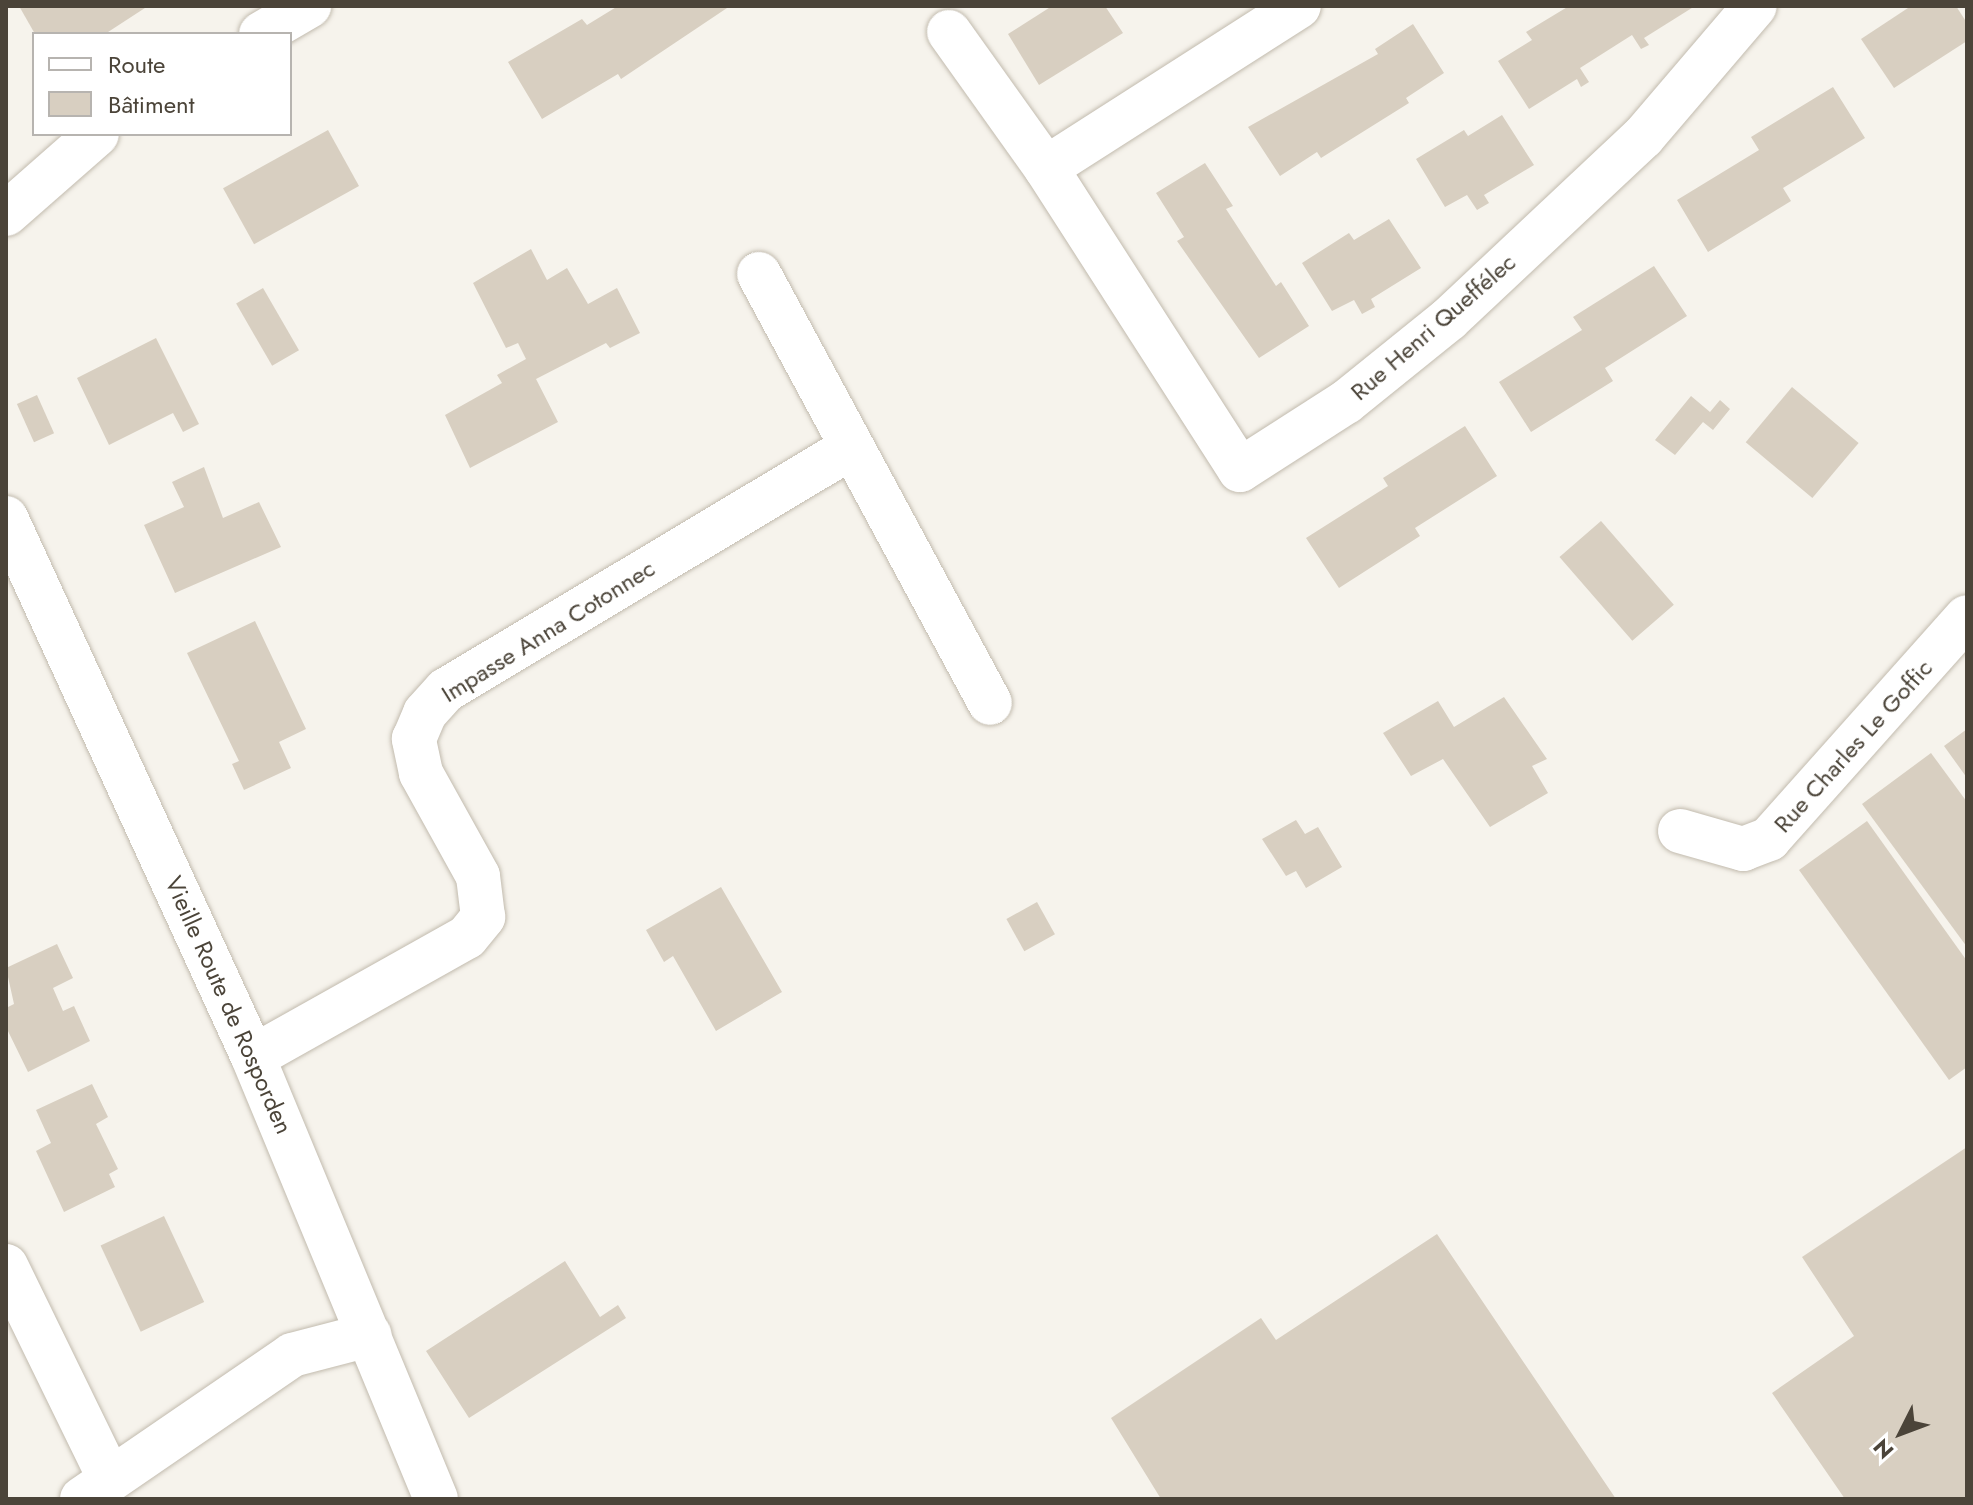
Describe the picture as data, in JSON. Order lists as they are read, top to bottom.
{
  "streets": {
    "street": [
      "Rue Henri Queffélec",
      "Impasse Anna Cotonnec",
      "Rue Charles Le Goffic",
      "Vieille Route de Rosporden"
    ]
  },
  "crossings": [
    ["Impasse Anna Cotonnec", "Vieille Route de Rosporden"]
  ],
  "legend": ["Route", "Bâtiment"],
  "north": "bottom left"
}
